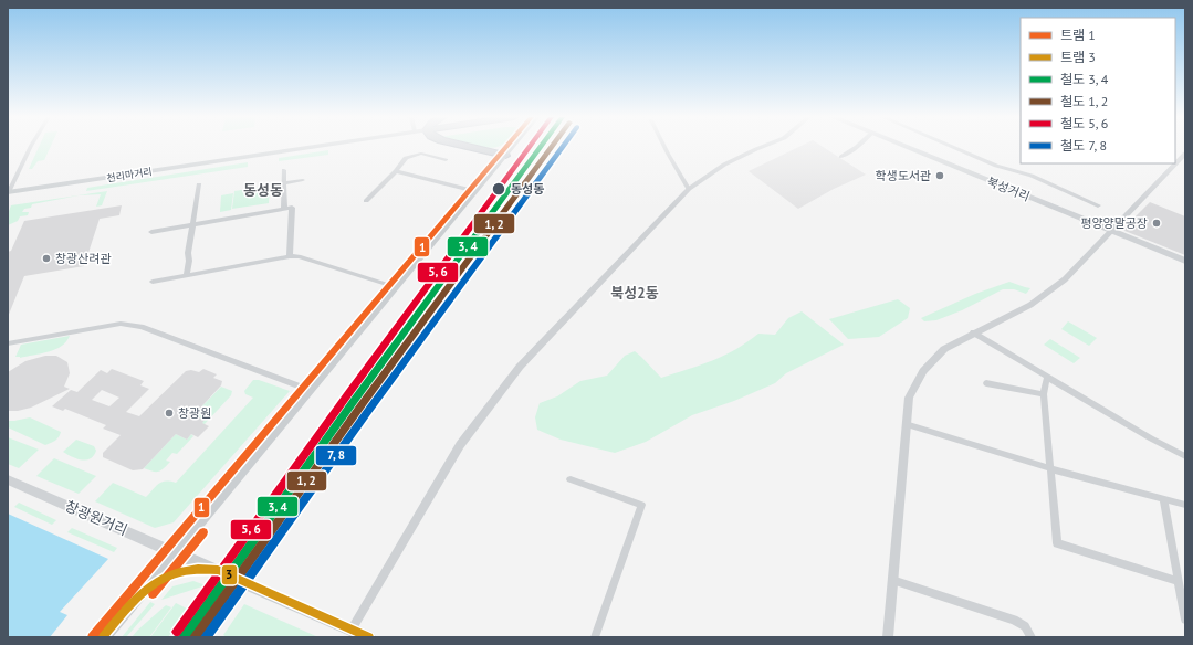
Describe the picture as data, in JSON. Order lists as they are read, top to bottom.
{
  "streets": {
    "main road": ["천리마거리", "북성거리", "창광원거리"]
  },
  "districts": ["동성동", "북성2동"],
  "places": [
    "학생도서관",
    "동성동",
    "평양양말공장",
    "창광산려관",
    "창광원"
  ],
  "lines": ["tram line 1", "tram line 3"],
  "legend": [
    "트램 1",
    "트램 3",
    "철도 3, 4",
    "철도 1, 2",
    "철도 5, 6",
    "철도 7, 8"
  ]
}
